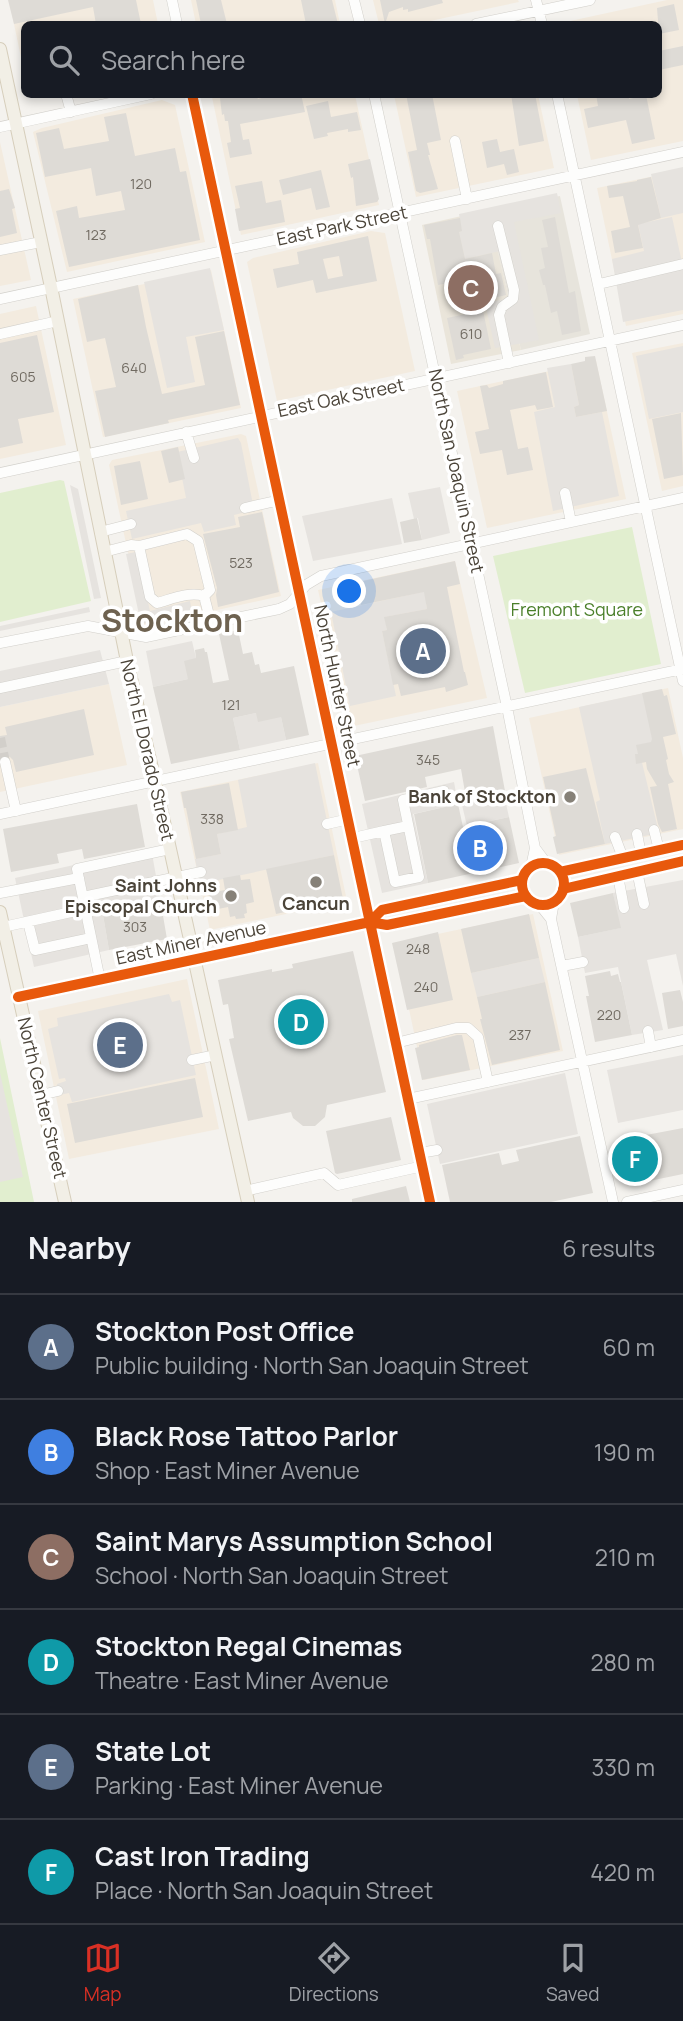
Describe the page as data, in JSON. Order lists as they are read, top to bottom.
{
  "streets": {
    "main road": ["North El Dorado Street", "East Miner Avenue", "North Center Street"],
    "street": [
      "East Park Street",
      "East Oak Street",
      "North San Joaquin Street",
      "North Hunter Street"
    ]
  },
  "crossings": [
    ["East Park Street", "North San Joaquin Street"],
    ["East Park Street", "North Hunter Street"],
    ["East Park Street", "North El Dorado Street"],
    ["East Oak Street", "North San Joaquin Street"],
    ["East Oak Street", "North Hunter Street"],
    ["East Oak Street", "North El Dorado Street"],
    ["North San Joaquin Street", "East Miner Avenue"],
    ["North Hunter Street", "East Miner Avenue"],
    ["North El Dorado Street", "East Miner Avenue"],
    ["East Miner Avenue", "North Center Street"]
  ],
  "districts": ["Stockton"],
  "parks": ["Fremont Square"],
  "places": ["Bank of Stockton", "Cancun", "Saint Johns Episcopal Church"],
  "house_numbers": [
    "120",
    "123",
    "610",
    "640",
    "605",
    "523",
    "121",
    "345",
    "338",
    "303",
    "248",
    "240",
    "220",
    "237"
  ],
  "page": {
    "search": "Search here",
    "pins": [
      "C",
      "A",
      "B",
      "D",
      "E",
      "F"
    ],
    "heading": ["Nearby", "6 results"],
    "list": [
      {
        "mark": "A",
        "name": "Stockton Post Office",
        "note": "Public building · North San Joaquin Street",
        "value": "60 m"
      },
      {
        "mark": "B",
        "name": "Black Rose Tattoo Parlor",
        "note": "Shop · East Miner Avenue",
        "value": "190 m"
      },
      {
        "mark": "C",
        "name": "Saint Marys Assumption School",
        "note": "School · North San Joaquin Street",
        "value": "210 m"
      },
      {
        "mark": "D",
        "name": "Stockton Regal Cinemas",
        "note": "Theatre · East Miner Avenue",
        "value": "280 m"
      },
      {
        "mark": "E",
        "name": "State Lot",
        "note": "Parking · East Miner Avenue",
        "value": "330 m"
      },
      {
        "mark": "F",
        "name": "Cast Iron Trading",
        "note": "Place · North San Joaquin Street",
        "value": "420 m"
      }
    ],
    "nav": ["Map", "Directions", "Saved"]
  }
}
